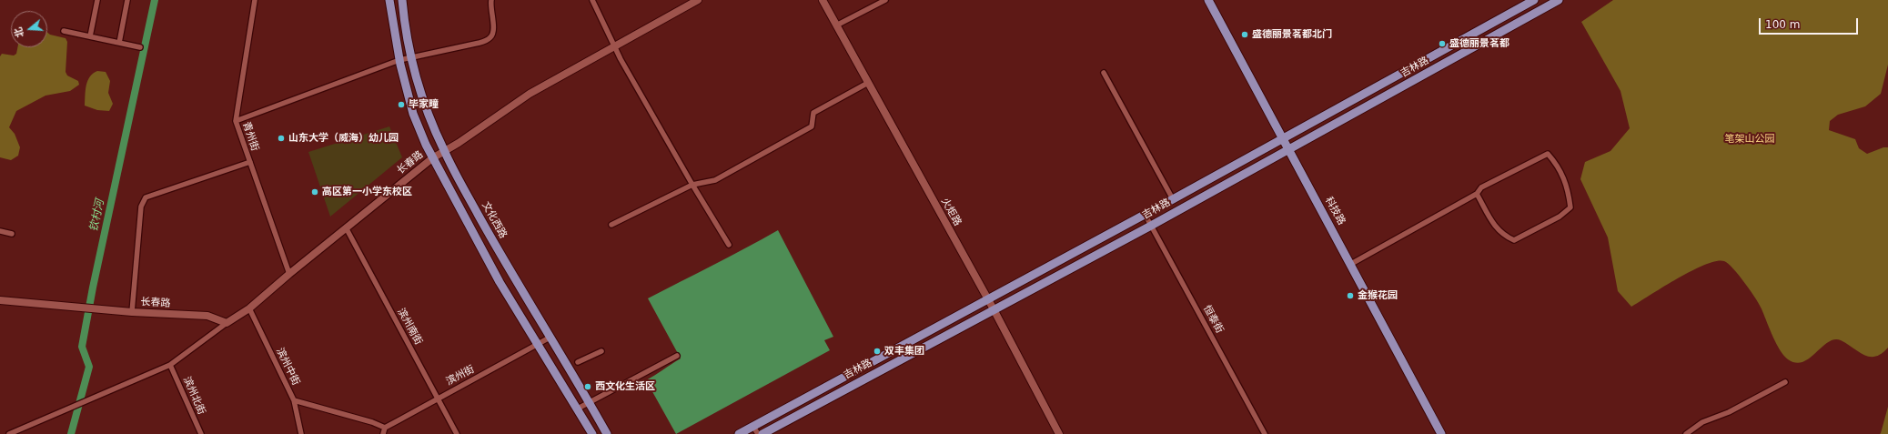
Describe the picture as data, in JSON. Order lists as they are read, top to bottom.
{
  "streets": {
    "main road": ["吉林路", "科技路", "文化西路"],
    "street": [
      "青州街",
      "长春路",
      "火炬路",
      "恒泰街",
      "滨州南街",
      "滨州中街",
      "滨州街",
      "滨州北街"
    ]
  },
  "crossings": [
    ["吉林路", "科技路"],
    ["吉林路", "火炬路"],
    ["吉林路", "恒泰街"],
    ["青州街", "长春路"],
    ["长春路", "文化西路"],
    ["长春路", "滨州南街"],
    ["长春路", "滨州中街"],
    ["文化西路", "滨州街"],
    ["滨州南街", "滨州街"]
  ],
  "water": ["钦村河"],
  "parks": ["笔架山公园"],
  "places": [
    "盛德丽景茗都北门",
    "盛德丽景茗都",
    "毕家疃",
    "山东大学（威海）幼儿园",
    "高区第一小学东校区",
    "金猴花园",
    "双丰集团",
    "西文化生活区"
  ],
  "scale_bar": "100 m",
  "north": "left"
}
